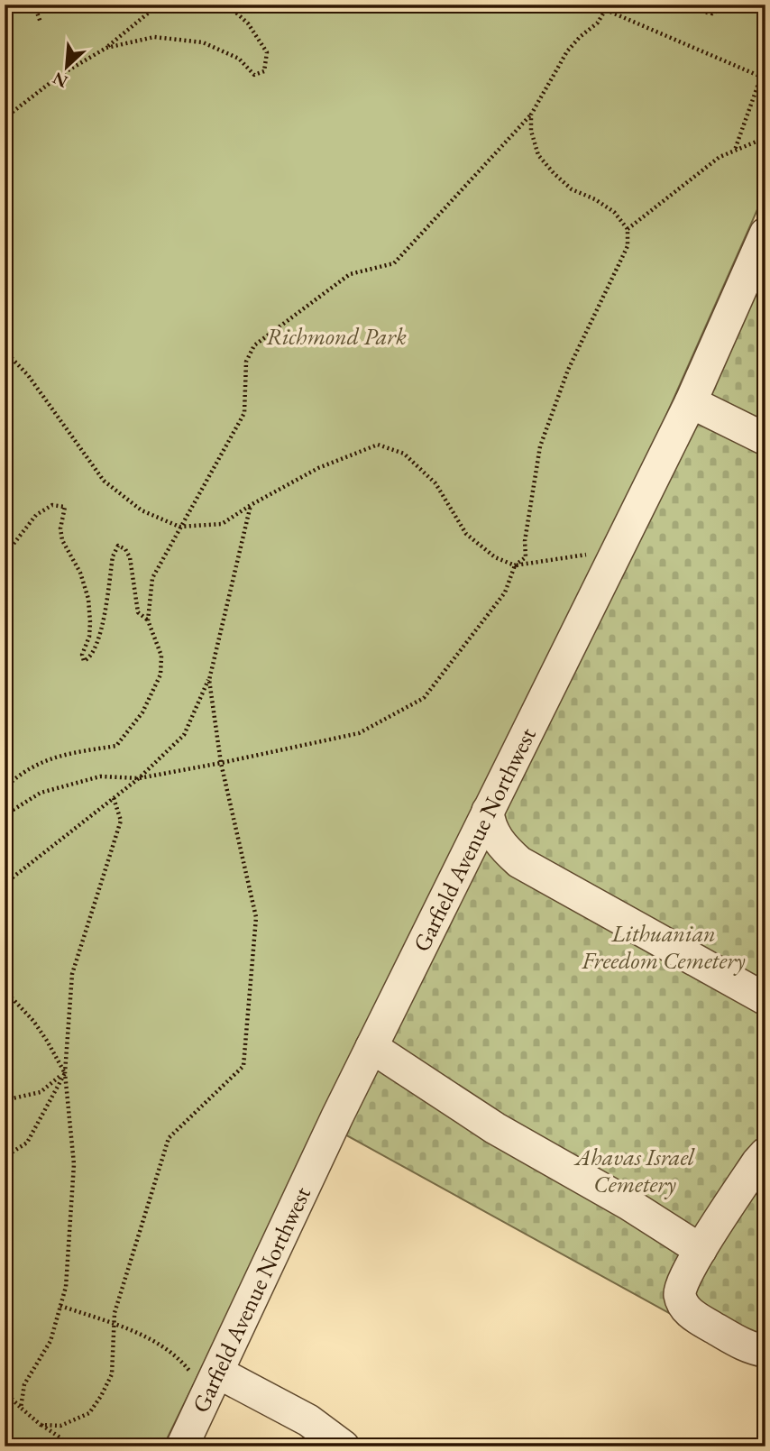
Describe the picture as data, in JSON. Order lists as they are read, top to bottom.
{
  "streets": {
    "street": ["Garfield Avenue Northwest"]
  },
  "parks": ["Richmond Park", "Lithuanian Freedom Cemetery", "Ahavas Israel Cemetery"],
  "north": "bottom left"
}
